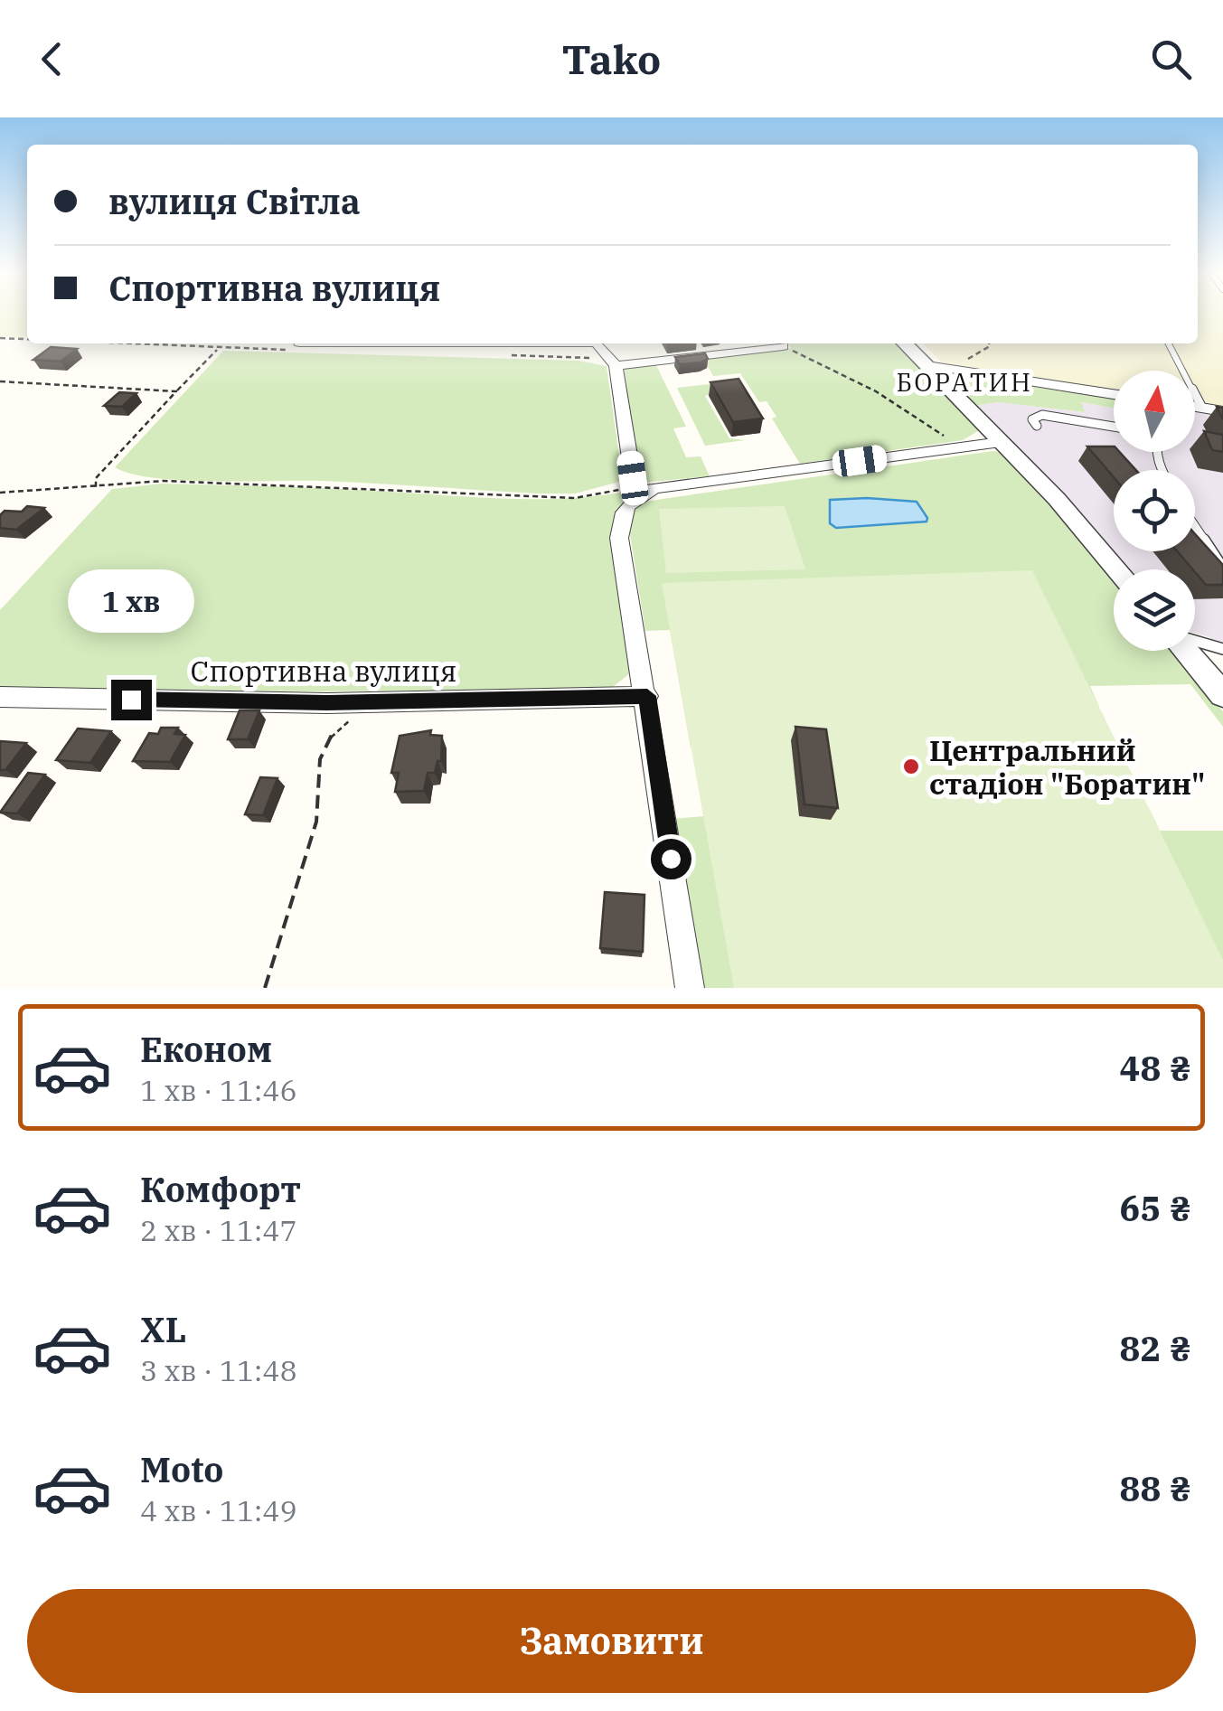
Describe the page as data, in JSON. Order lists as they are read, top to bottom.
{
  "streets": {
    "street": ["Спортивна вулиця"]
  },
  "districts": ["БОРАТИН"],
  "places": ["Центральний стадіон \"Боратин\""],
  "north": "top",
  "page": {
    "header": "Tako",
    "banner": ["вулиця Світла", "Спортивна вулиця"],
    "bubble": "1 хв",
    "list": [
      {
        "name": "Економ",
        "note": "1 хв · 11:46",
        "value": "48 ₴"
      },
      {
        "name": "Комфорт",
        "note": "2 хв · 11:47",
        "value": "65 ₴"
      },
      {
        "name": "XL",
        "note": "3 хв · 11:48",
        "value": "82 ₴"
      },
      {
        "name": "Moto",
        "note": "4 хв · 11:49",
        "value": "88 ₴"
      }
    ],
    "buttons": "Замовити"
  }
}
